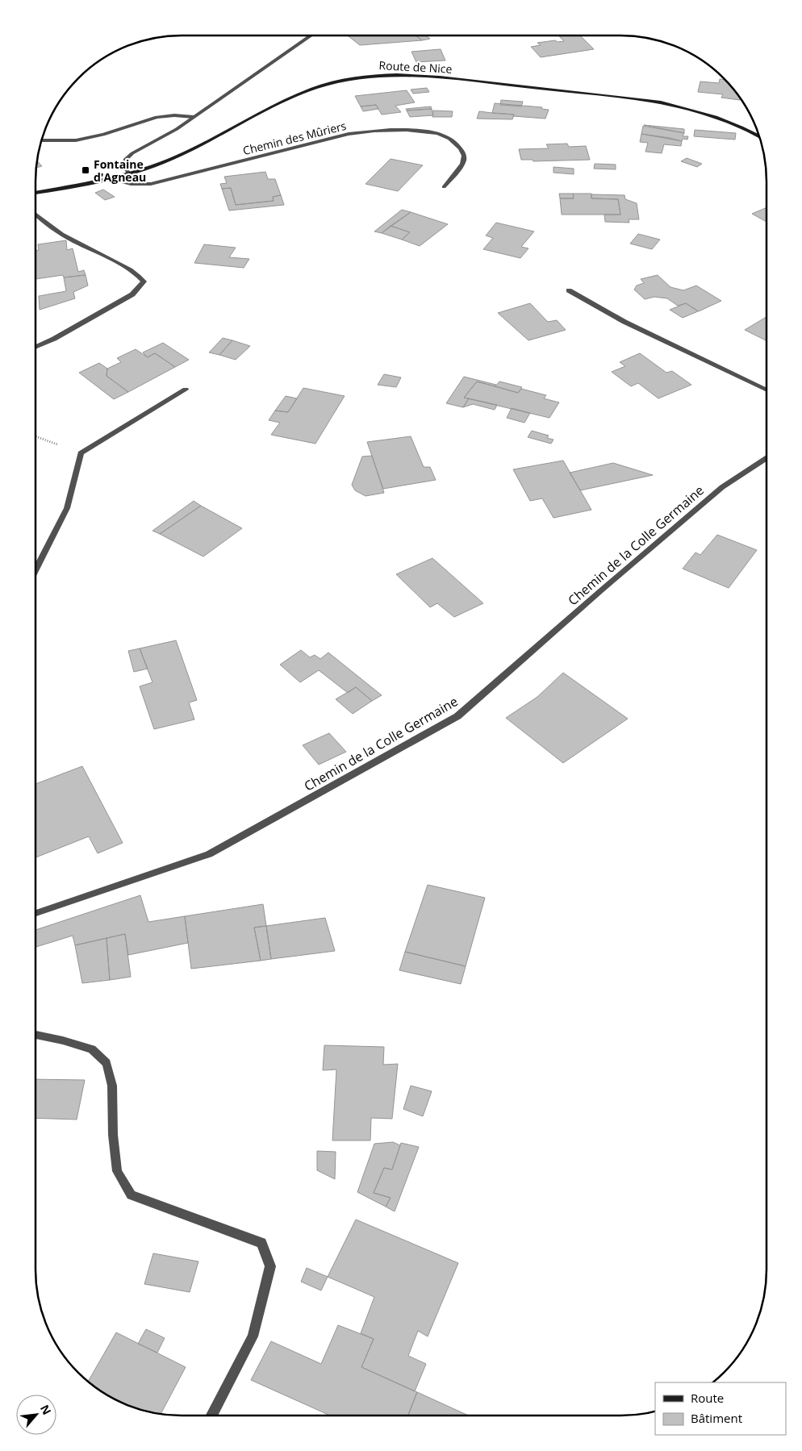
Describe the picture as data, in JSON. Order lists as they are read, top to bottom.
{
  "streets": {
    "main road": ["Route de Nice"],
    "street": ["Chemin des Mûriers", "Chemin de la Colle Germaine"]
  },
  "crossings": [
    ["Route de Nice", "Chemin des Mûriers"]
  ],
  "places": {
    "transit": ["Fontaine d'Agneau"]
  },
  "legend": ["Route", "Bâtiment"],
  "north": "top right"
}
